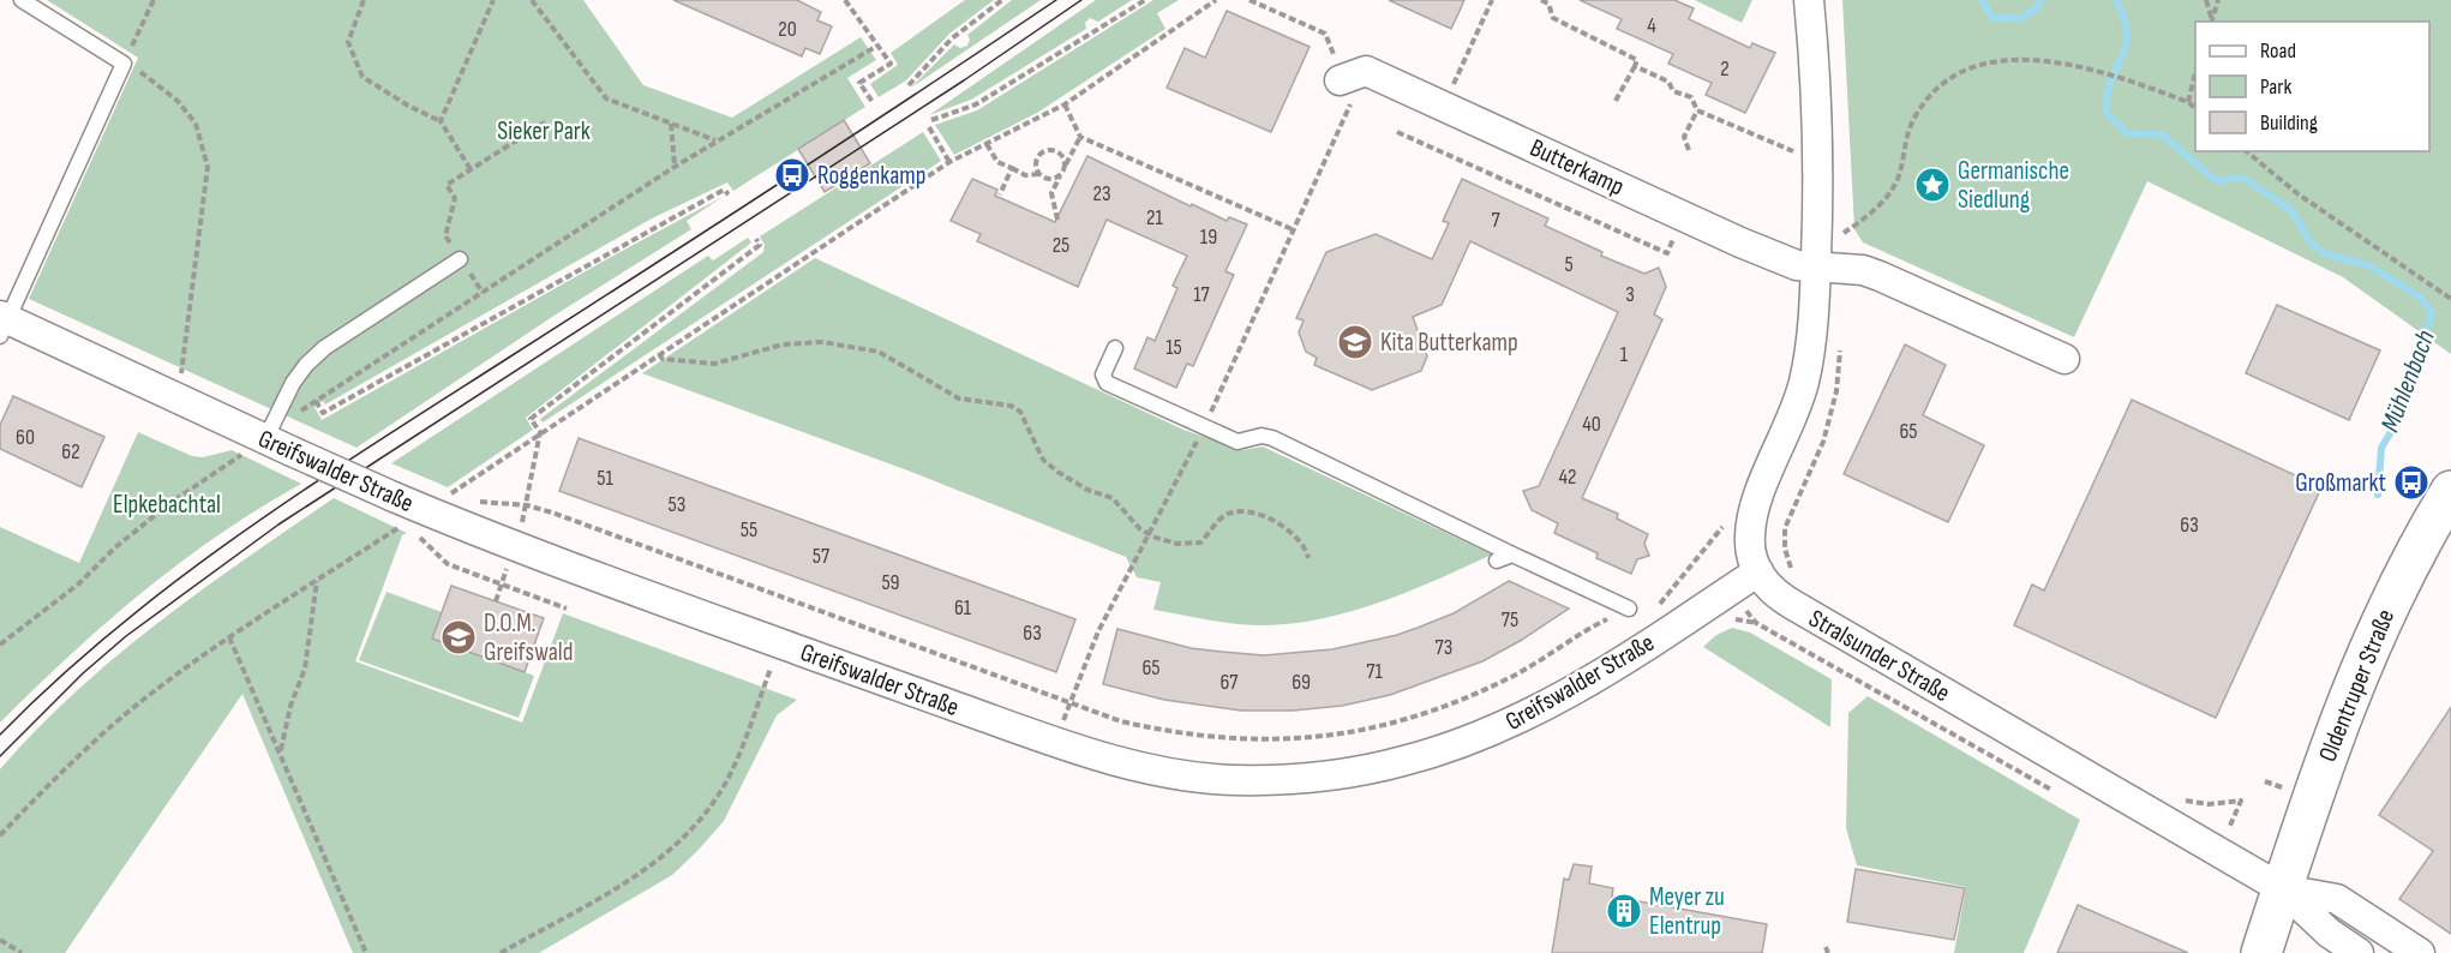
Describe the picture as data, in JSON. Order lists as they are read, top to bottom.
{
  "streets": {
    "street": [
      "Butterkamp",
      "Greifswalder Straße",
      "Stralsunder Straße",
      "Oldentruper Straße"
    ]
  },
  "crossings": [
    ["Butterkamp", "Stralsunder Straße"],
    ["Greifswalder Straße", "Stralsunder Straße"],
    ["Stralsunder Straße", "Oldentruper Straße"]
  ],
  "water": ["Mühlenbach"],
  "parks": ["Sieker Park", "Elpkebachtal"],
  "places": {
    "bus stop": ["Roggenkamp", "Großmarkt"],
    "place": ["Germanische Siedlung"],
    "school or university": ["Kita Butterkamp", "D.O.M. Greifswald"],
    "building": ["Meyer zu Elentrup"]
  },
  "house_numbers": [
    "4",
    "20",
    "2",
    "23",
    "21",
    "7",
    "19",
    "25",
    "5",
    "17",
    "3",
    "15",
    "1",
    "40",
    "65",
    "60",
    "62",
    "42",
    "51",
    "53",
    "63",
    "55",
    "57",
    "59",
    "61",
    "75",
    "63",
    "73",
    "65",
    "71",
    "67",
    "69"
  ],
  "legend": ["Road", "Park", "Building"]
}
